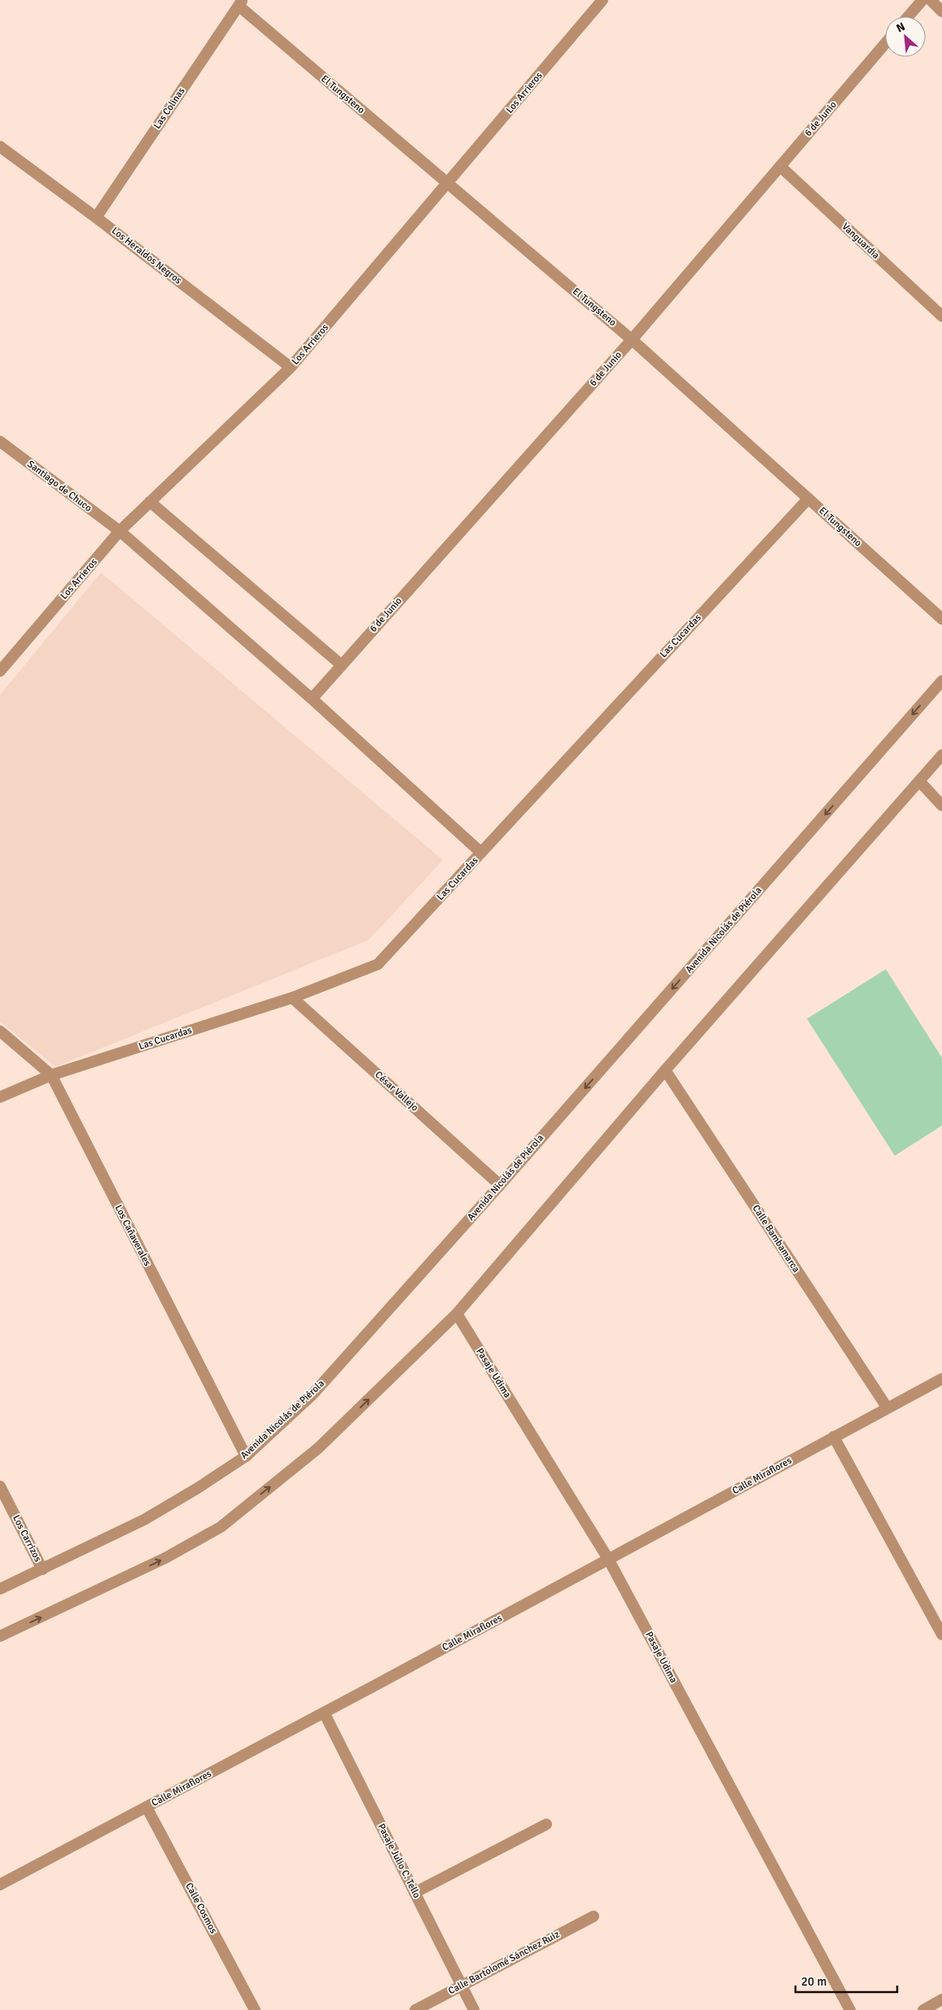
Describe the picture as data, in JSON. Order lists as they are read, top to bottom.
{
  "streets": {
    "street": [
      "Los Arrieros",
      "El Tungsteno",
      "Las Colinas",
      "6 de Junio",
      "Vanguardia",
      "Los Heraldos Negros",
      "Santiago de Chuco",
      "Las Cucardas",
      "Avenida Nicolás de Piérola",
      "César Vallejo",
      "Los Cañaverales",
      "Calle Bambamarca",
      "Pasaje Udima",
      "Calle Miraflores",
      "Los Carrizos",
      "Pasaje Julio C. Tello",
      "Calle Cosmos",
      "Calle Bartolomé Sánchez Ruiz"
    ]
  },
  "crossings": [
    ["Los Arrieros", "El Tungsteno"],
    ["Los Arrieros", "Los Heraldos Negros"],
    ["Los Arrieros", "Santiago de Chuco"],
    ["El Tungsteno", "Las Colinas"],
    ["El Tungsteno", "6 de Junio"],
    ["El Tungsteno", "Las Cucardas"],
    ["Las Colinas", "Los Heraldos Negros"],
    ["6 de Junio", "Vanguardia"],
    ["6 de Junio", "Santiago de Chuco"],
    ["Santiago de Chuco", "Las Cucardas"],
    ["Las Cucardas", "César Vallejo"],
    ["Las Cucardas", "Los Cañaverales"],
    ["Avenida Nicolás de Piérola", "César Vallejo"],
    ["Avenida Nicolás de Piérola", "Los Cañaverales"],
    ["Avenida Nicolás de Piérola", "Los Carrizos"],
    ["Calle Bambamarca", "Calle Miraflores"],
    ["Pasaje Udima", "Calle Miraflores"],
    ["Calle Miraflores", "Pasaje Julio C. Tello"],
    ["Calle Miraflores", "Calle Cosmos"],
    ["Pasaje Julio C. Tello", "Calle Bartolomé Sánchez Ruiz"]
  ],
  "scale_bar": "20 m",
  "north": "top left"
}
